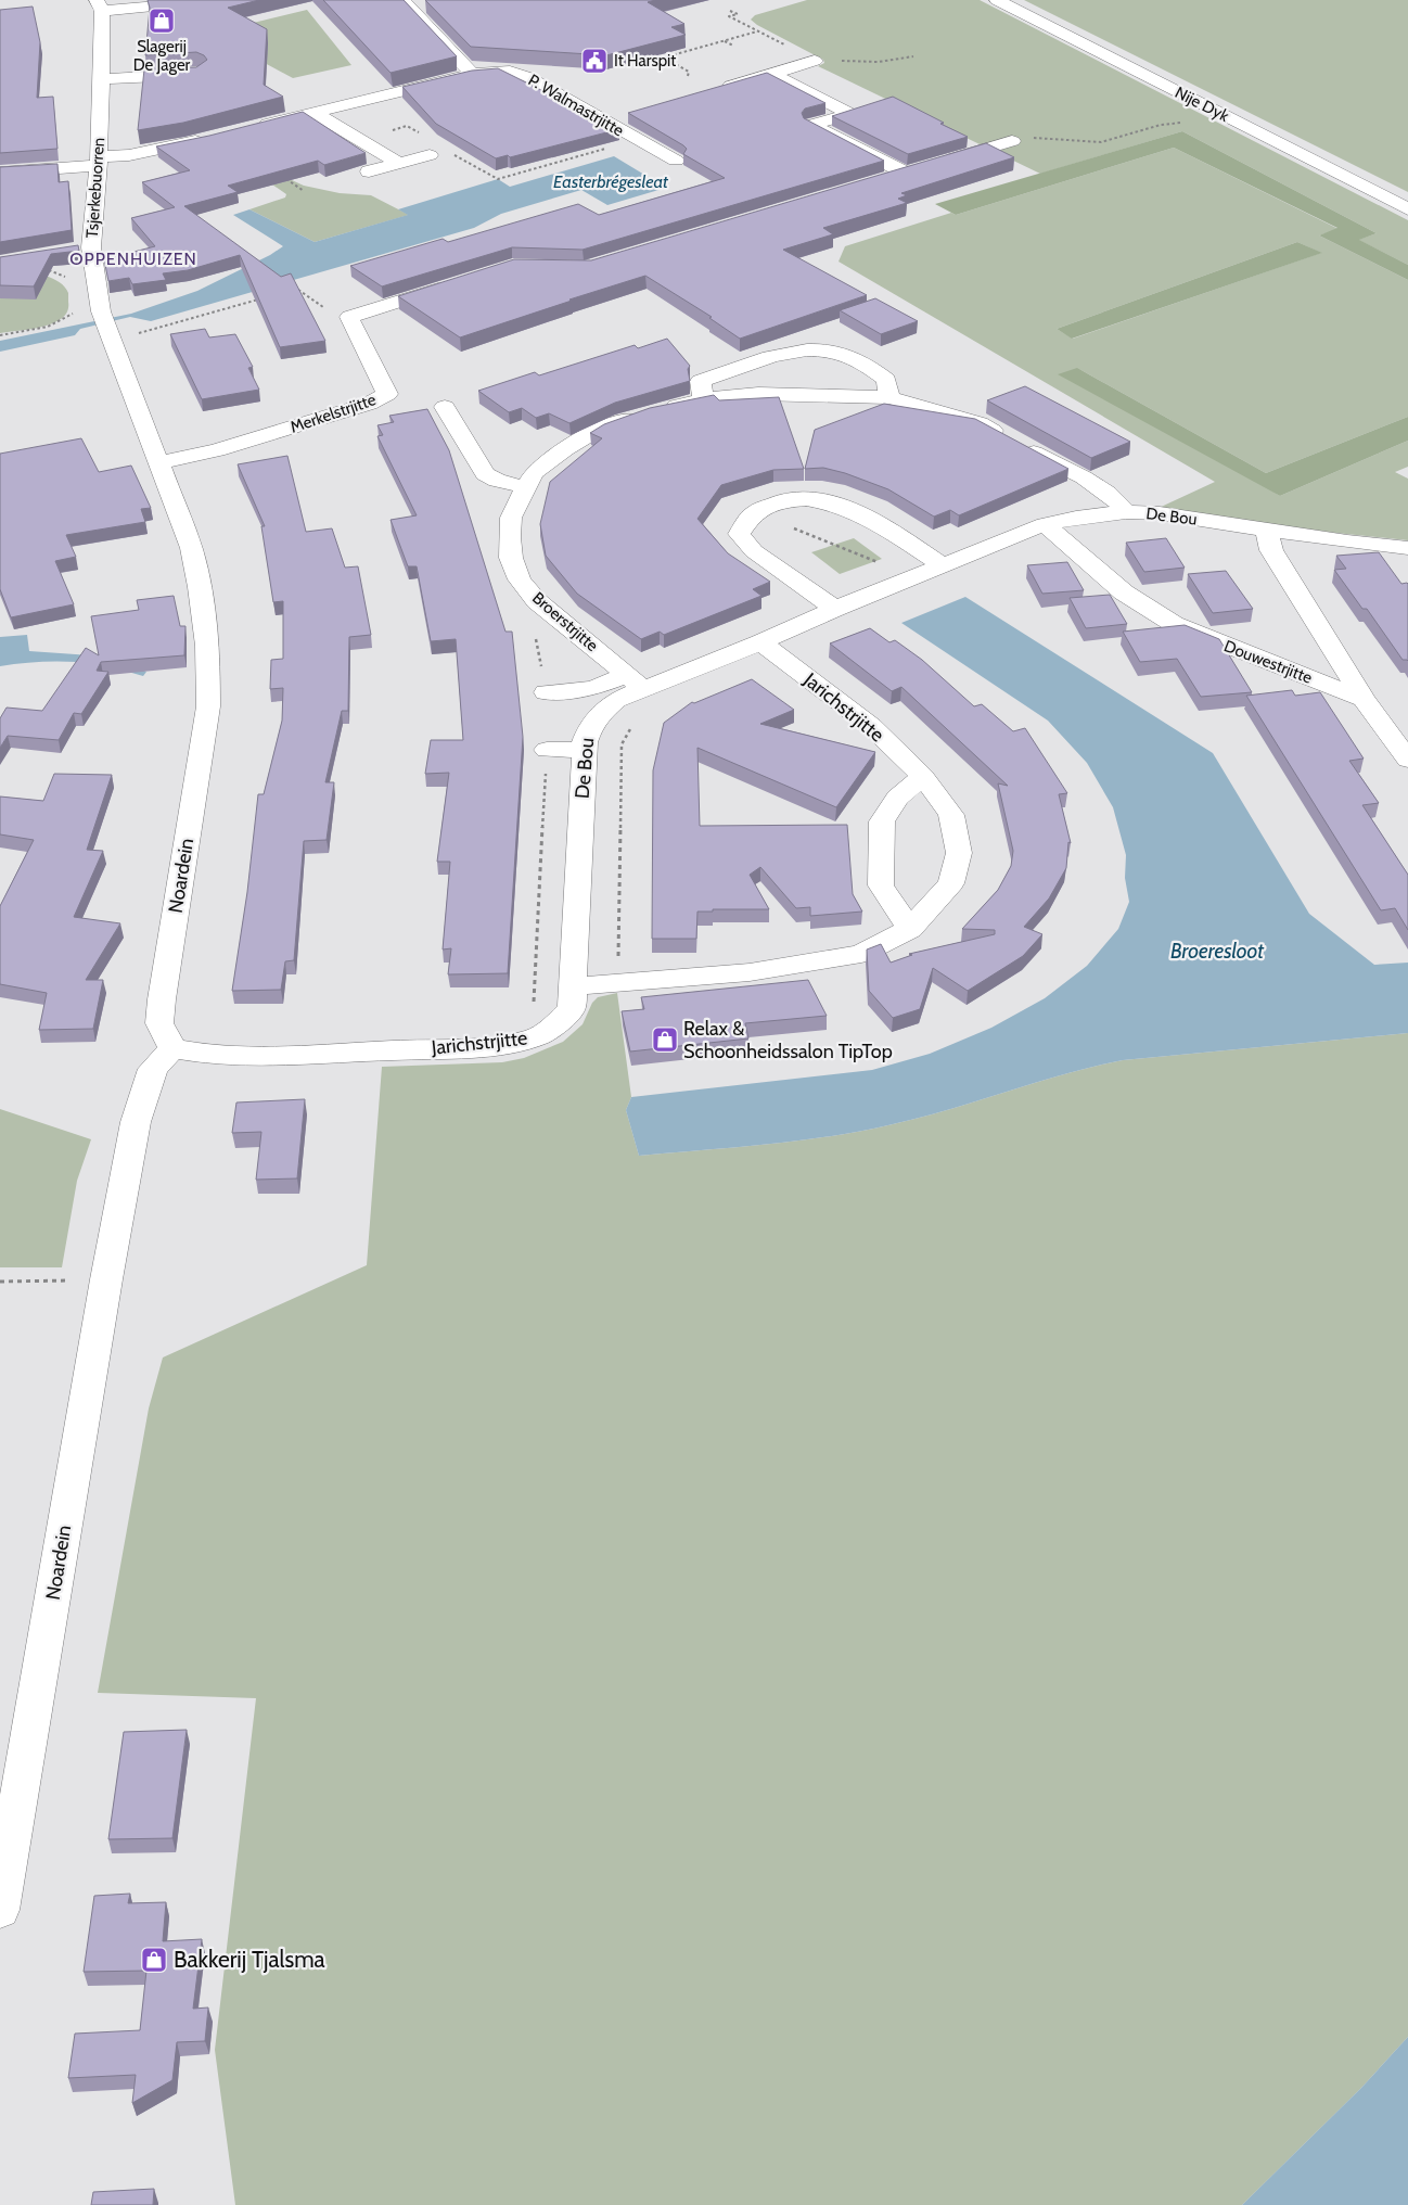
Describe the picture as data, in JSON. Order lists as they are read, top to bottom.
{
  "streets": {
    "street": [
      "Nije Dyk",
      "P. Walmastrjitte",
      "Tsjerkebuorren",
      "Merkelstrjitte",
      "De Bou",
      "Broerstrjitte",
      "Douwestrjitte",
      "Jarichstrjitte",
      "Noardein"
    ]
  },
  "crossings": [
    ["Tsjerkebuorren", "Merkelstrjitte"],
    ["Tsjerkebuorren", "Noardein"],
    ["Merkelstrjitte", "Noardein"],
    ["De Bou", "Broerstrjitte"],
    ["De Bou", "Douwestrjitte"],
    ["De Bou", "Jarichstrjitte"],
    ["Jarichstrjitte", "Noardein"]
  ],
  "districts": ["OPPENHUIZEN"],
  "water": ["Easterbrégesleat", "Broeresloot"],
  "places": {
    "shop": ["Slagerij De Jager", "Relax & Schoonheidssalon TipTop", "Bakkerij Tjalsma"],
    "public building": ["It Harspit"]
  }
}
